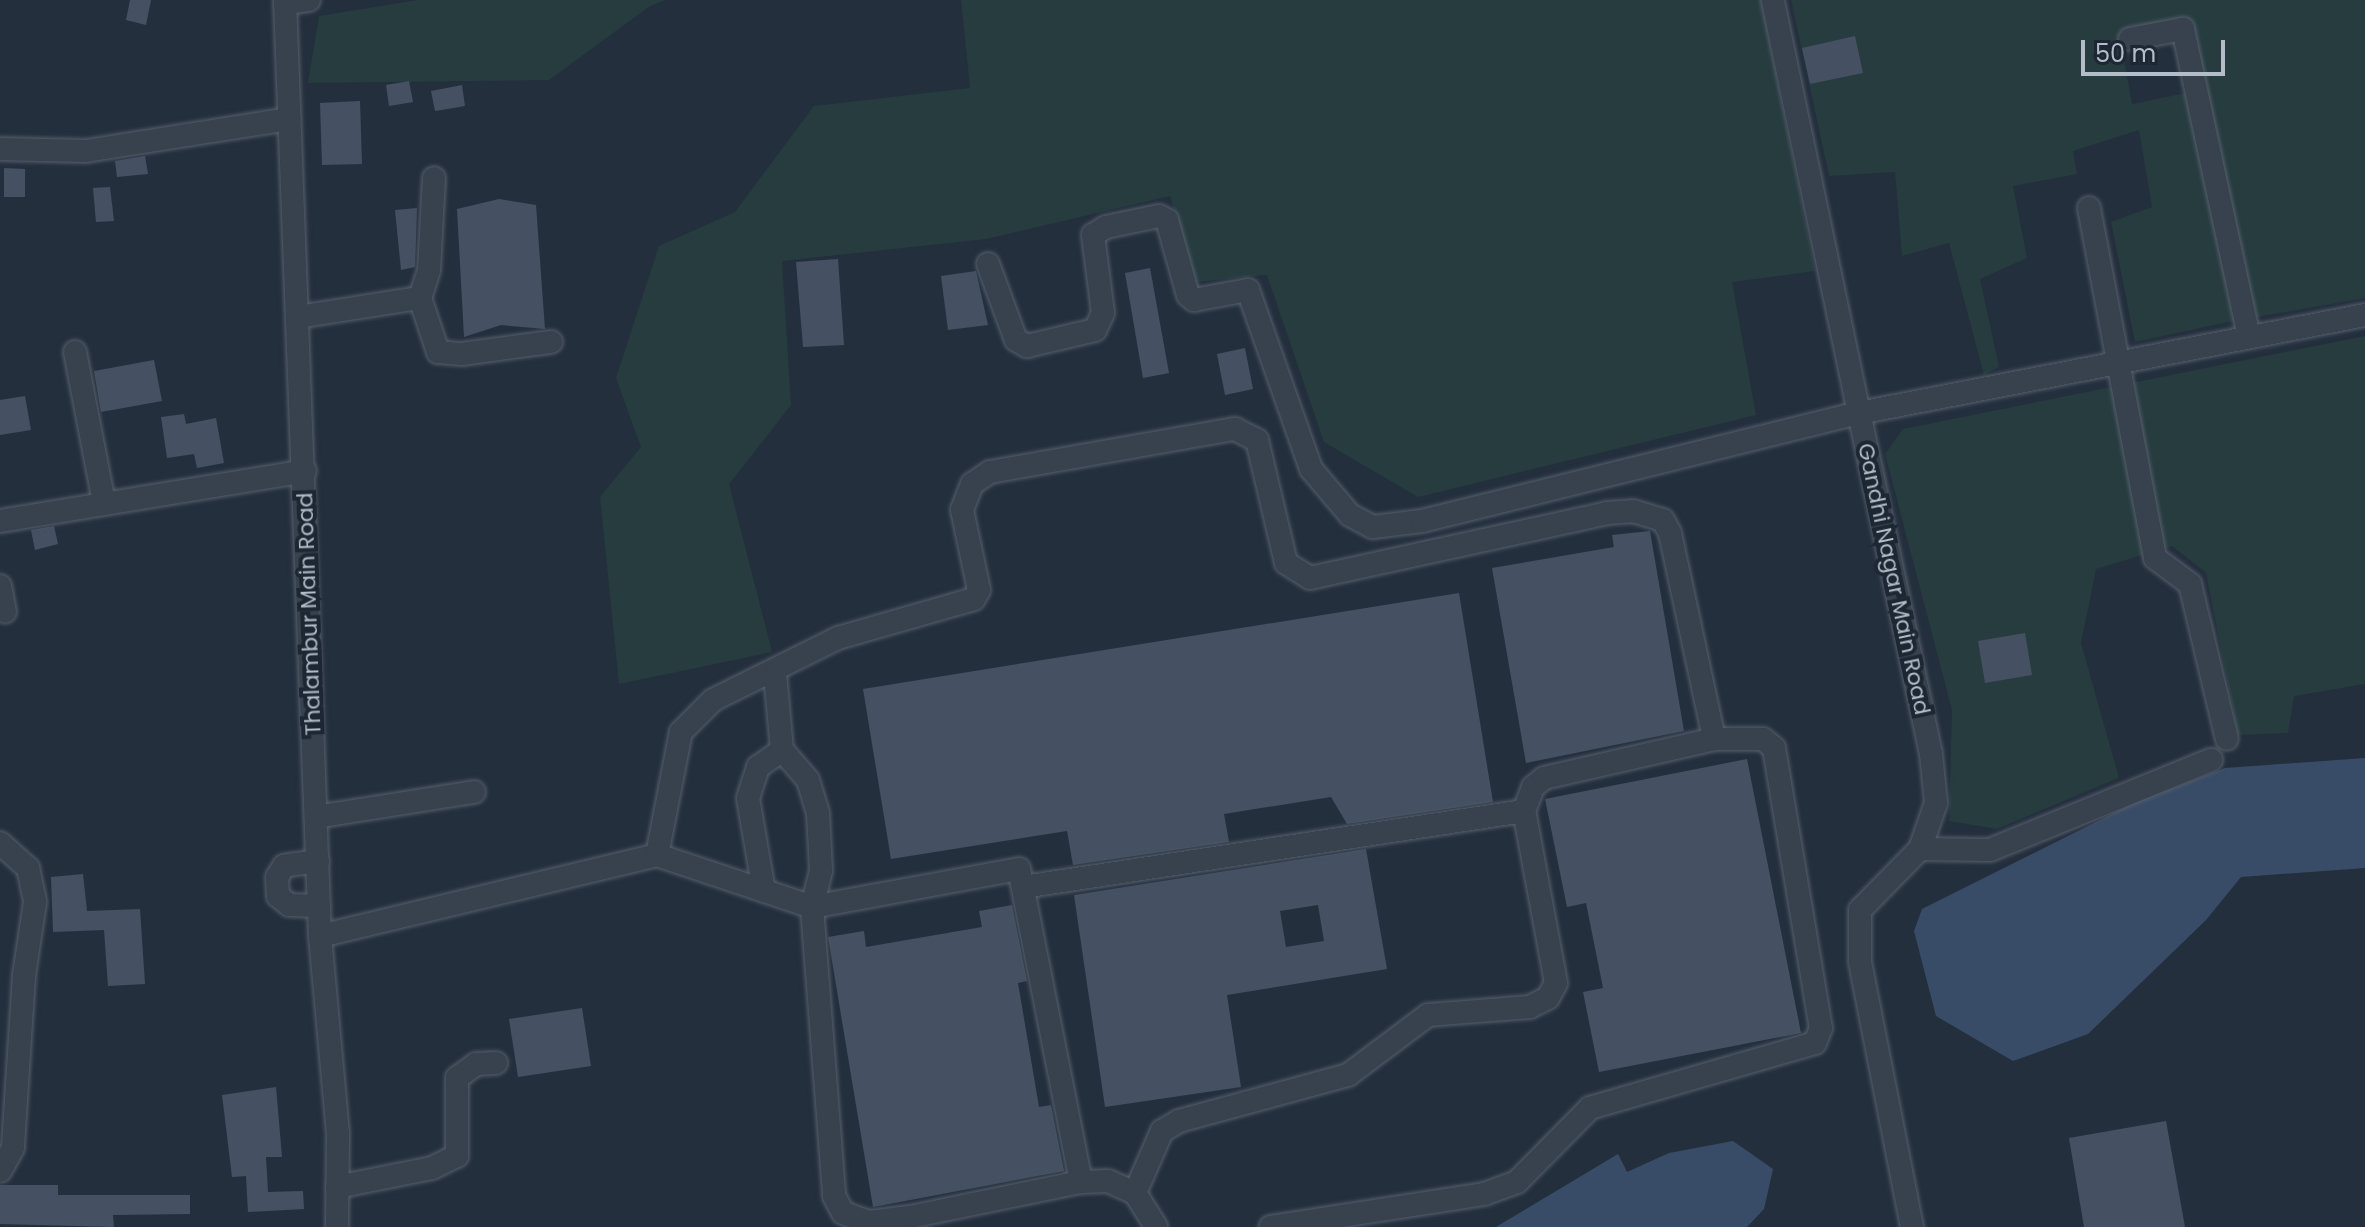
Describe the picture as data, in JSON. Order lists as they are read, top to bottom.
{
  "streets": {
    "street": ["Gandhi Nagar Main Road", "Thalambur Main Road"]
  },
  "scale_bar": "50 m"
}
